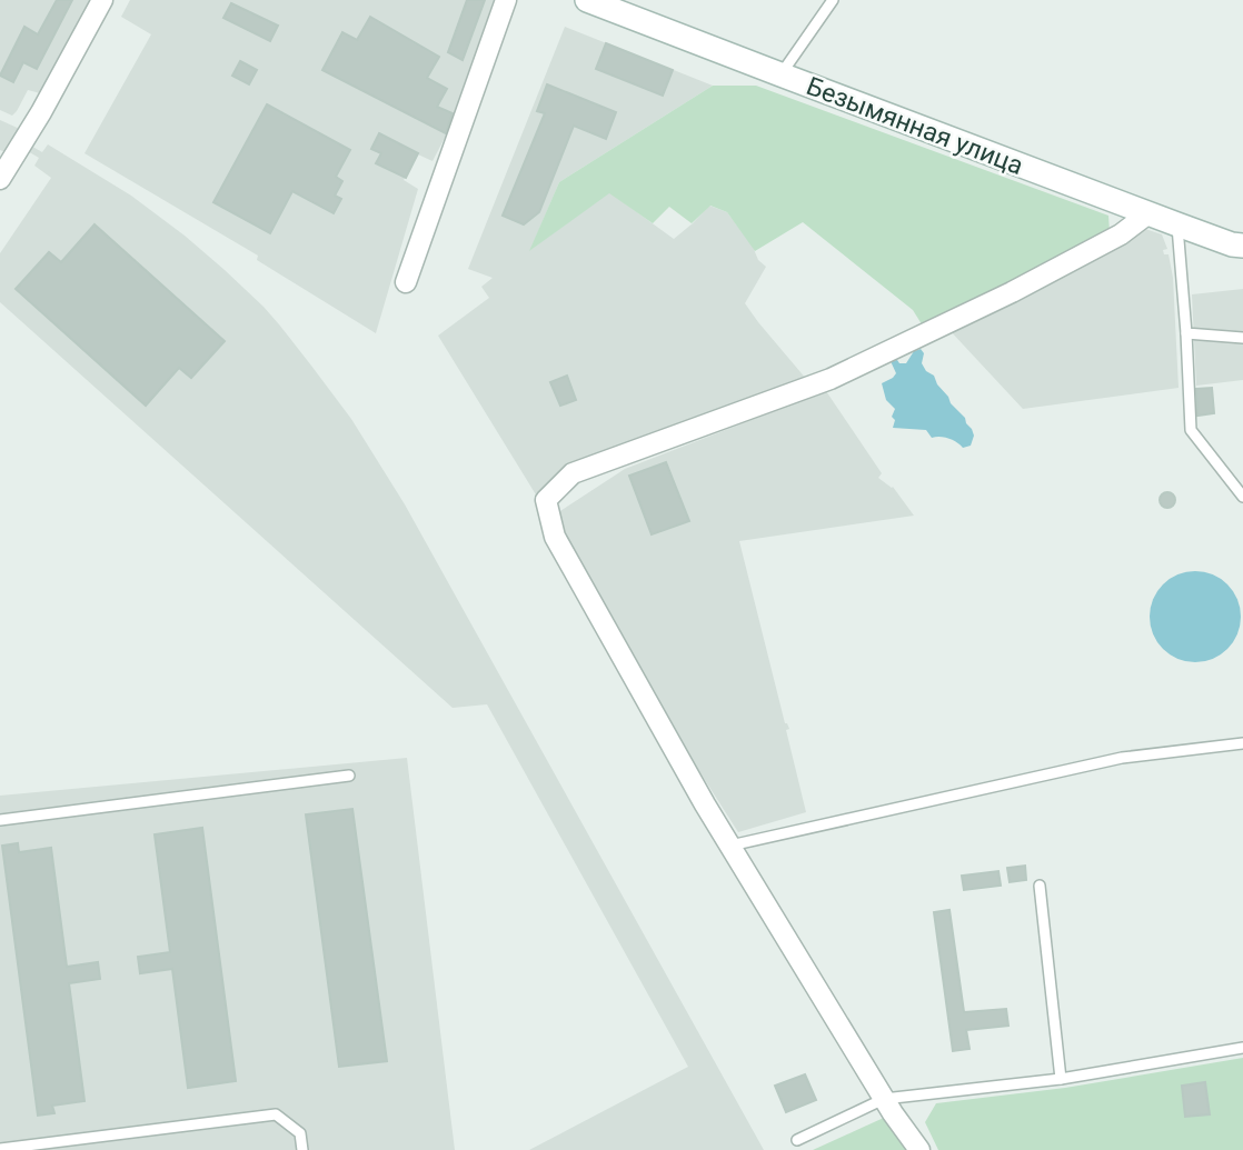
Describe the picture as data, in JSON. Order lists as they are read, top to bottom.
{
  "streets": {
    "main road": ["Безымянная улица"]
  }
}
